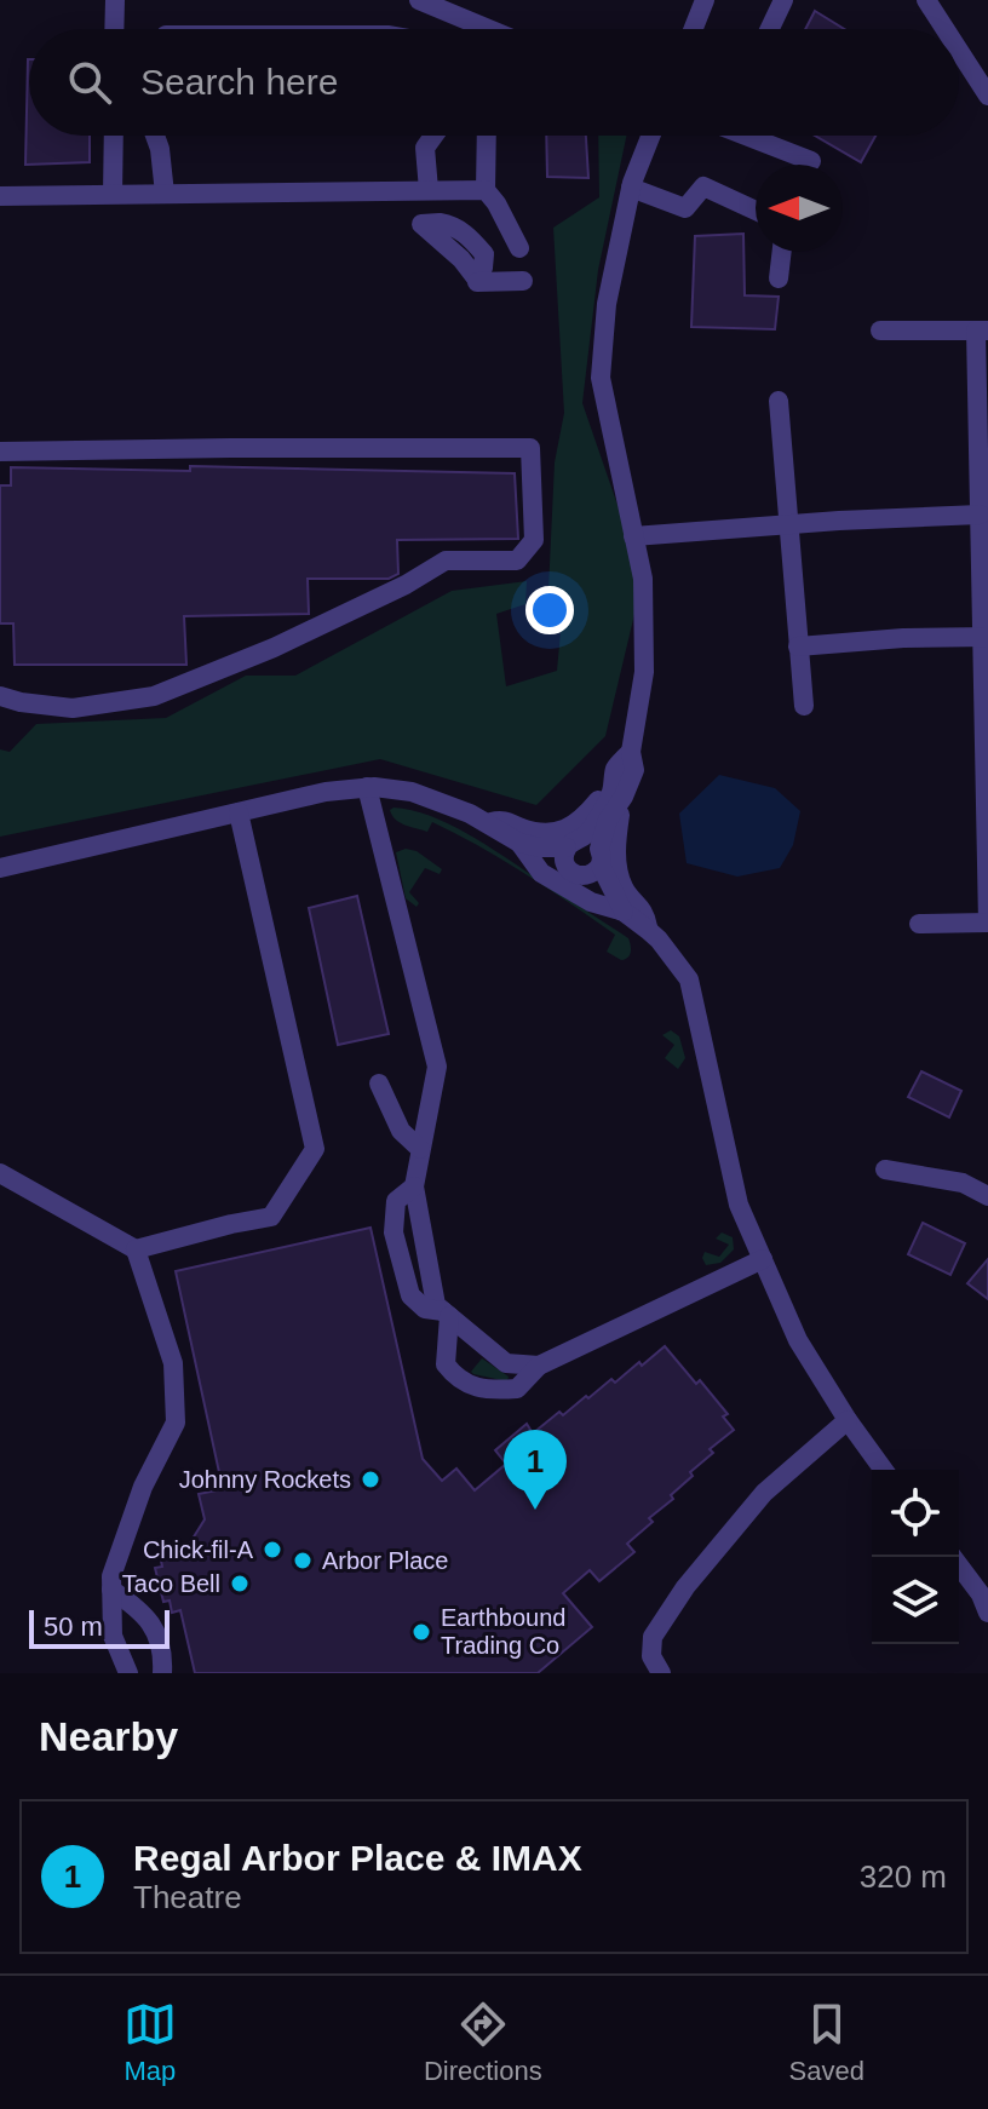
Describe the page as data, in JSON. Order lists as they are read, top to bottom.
{
  "places": [
    "Johnny Rockets",
    "Chick-fil-A",
    "Arbor Place",
    "Taco Bell",
    "Earthbound Trading Co"
  ],
  "scale_bar": "50 m",
  "north": "left",
  "page": {
    "search": "Search here",
    "pins": "1",
    "scale": "50 m",
    "heading": "Nearby",
    "list": [
      {
        "mark": "1",
        "name": "Regal Arbor Place & IMAX",
        "note": "Theatre",
        "value": "320 m"
      }
    ],
    "nav": ["Map", "Directions", "Saved"]
  }
}
